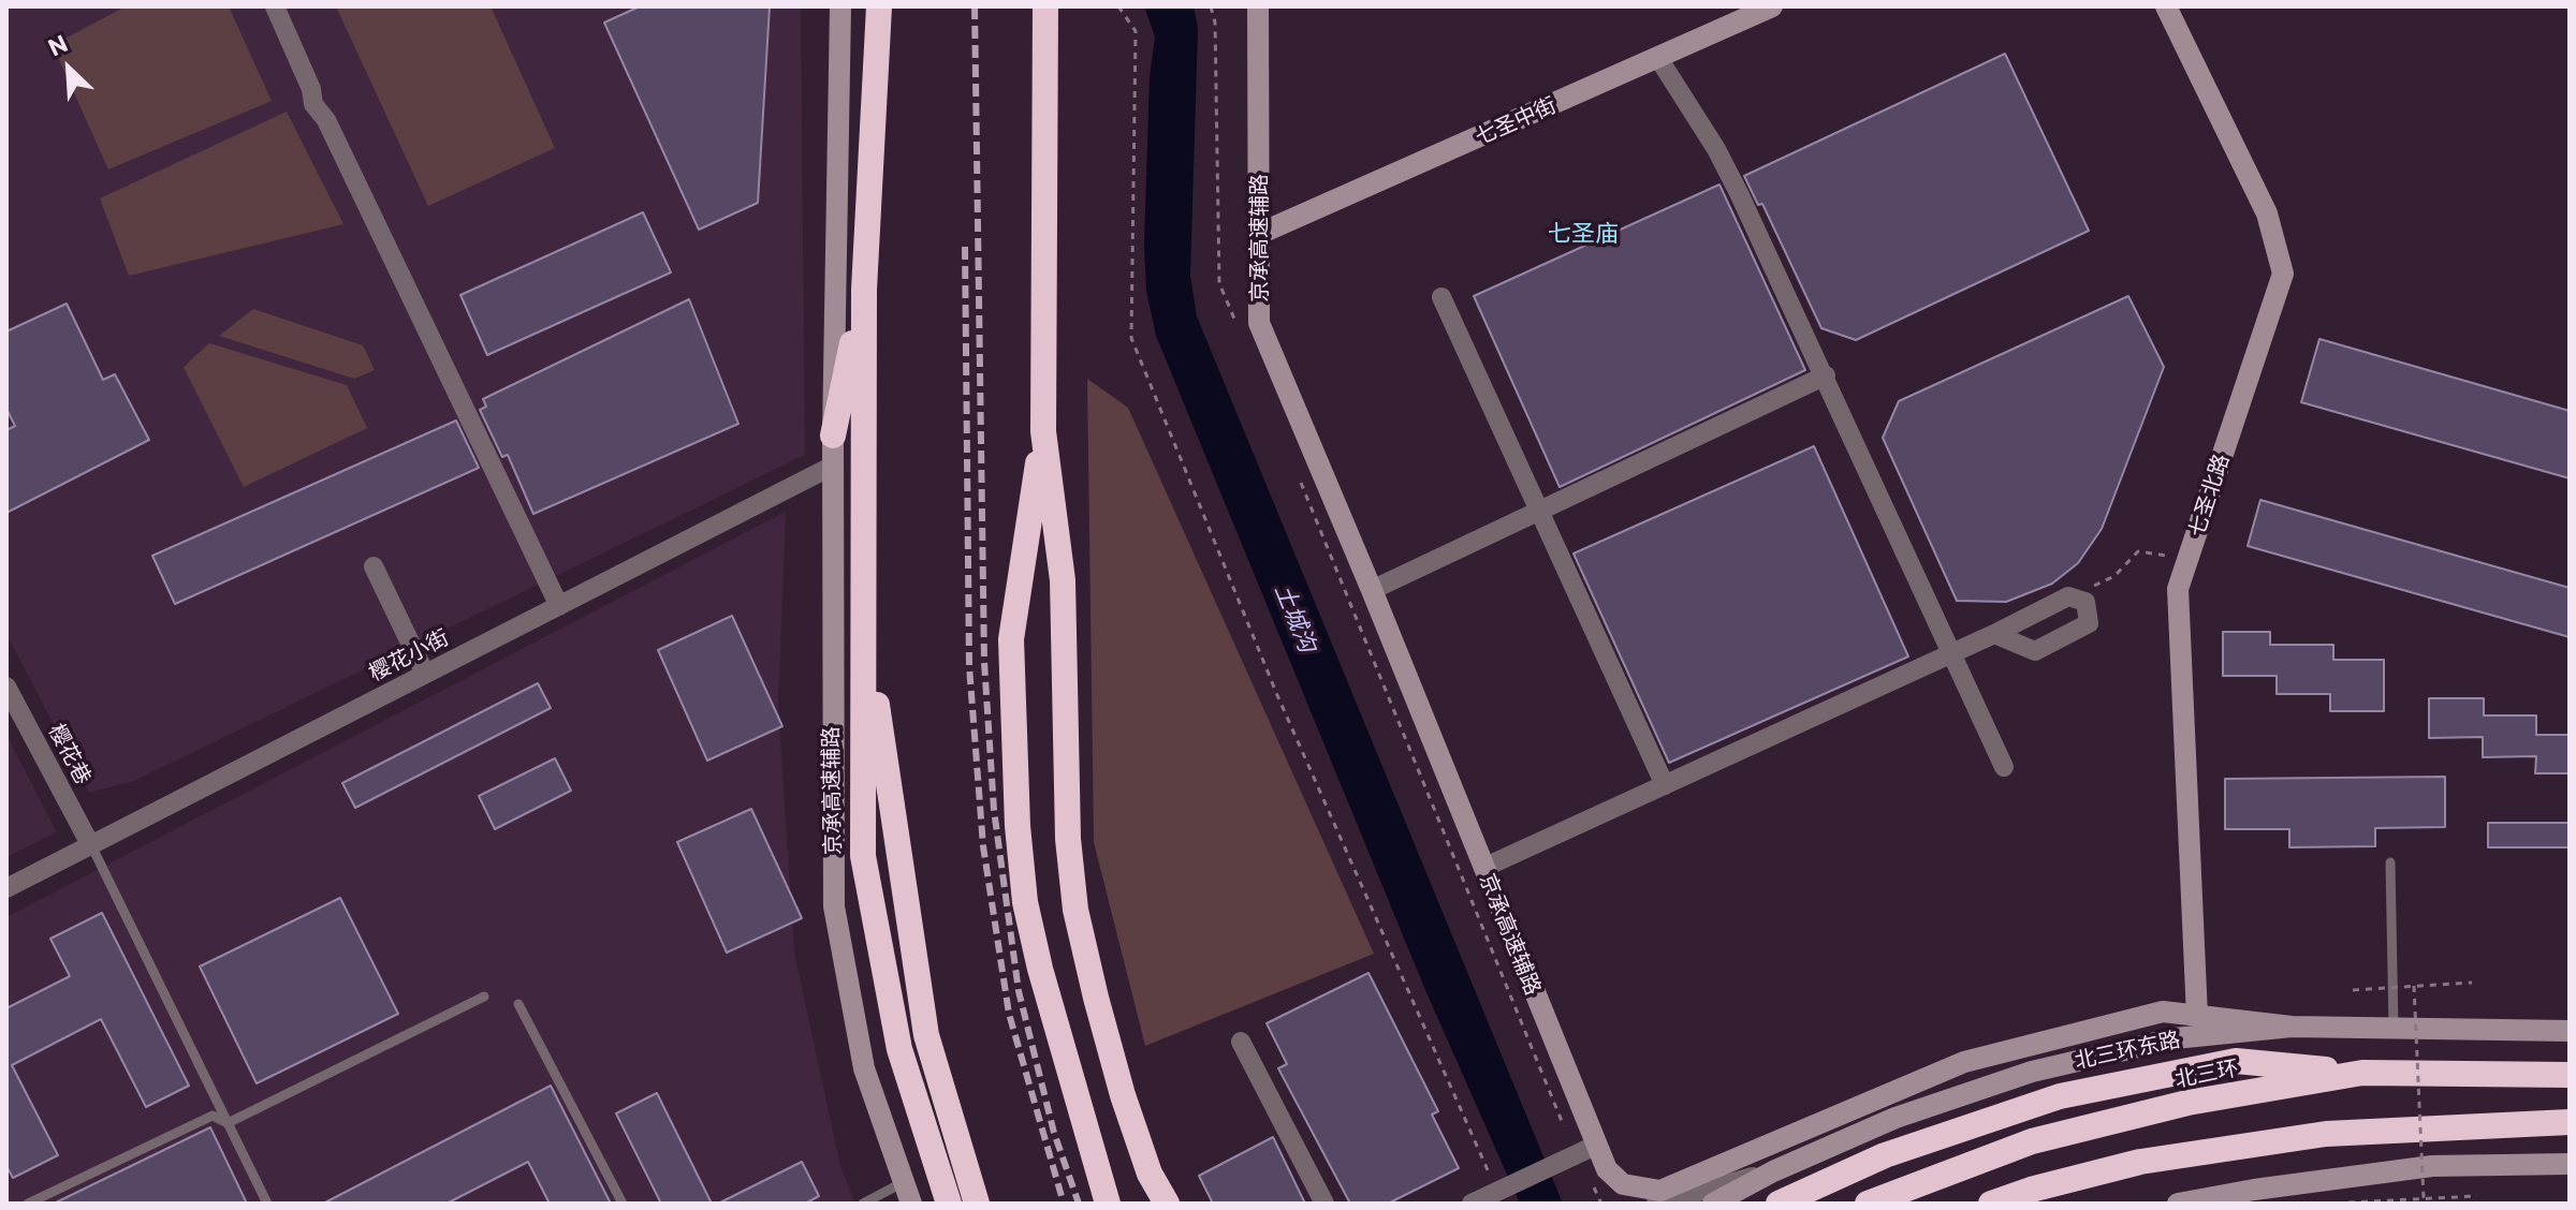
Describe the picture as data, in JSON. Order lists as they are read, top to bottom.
{
  "streets": {
    "highway": ["北三环"],
    "street": [
      "七圣中街",
      "京承高速辅路",
      "七圣北路",
      "樱花小街",
      "樱花巷",
      "北三环东路"
    ]
  },
  "crossings": [
    ["七圣中街", "京承高速辅路"],
    ["京承高速辅路", "七圣北路"],
    ["京承高速辅路", "樱花小街"],
    ["京承高速辅路", "北三环东路"],
    ["樱花小街", "樱花巷"]
  ],
  "districts": ["七圣庙"],
  "water": ["土城沟"],
  "north": "top left"
}
